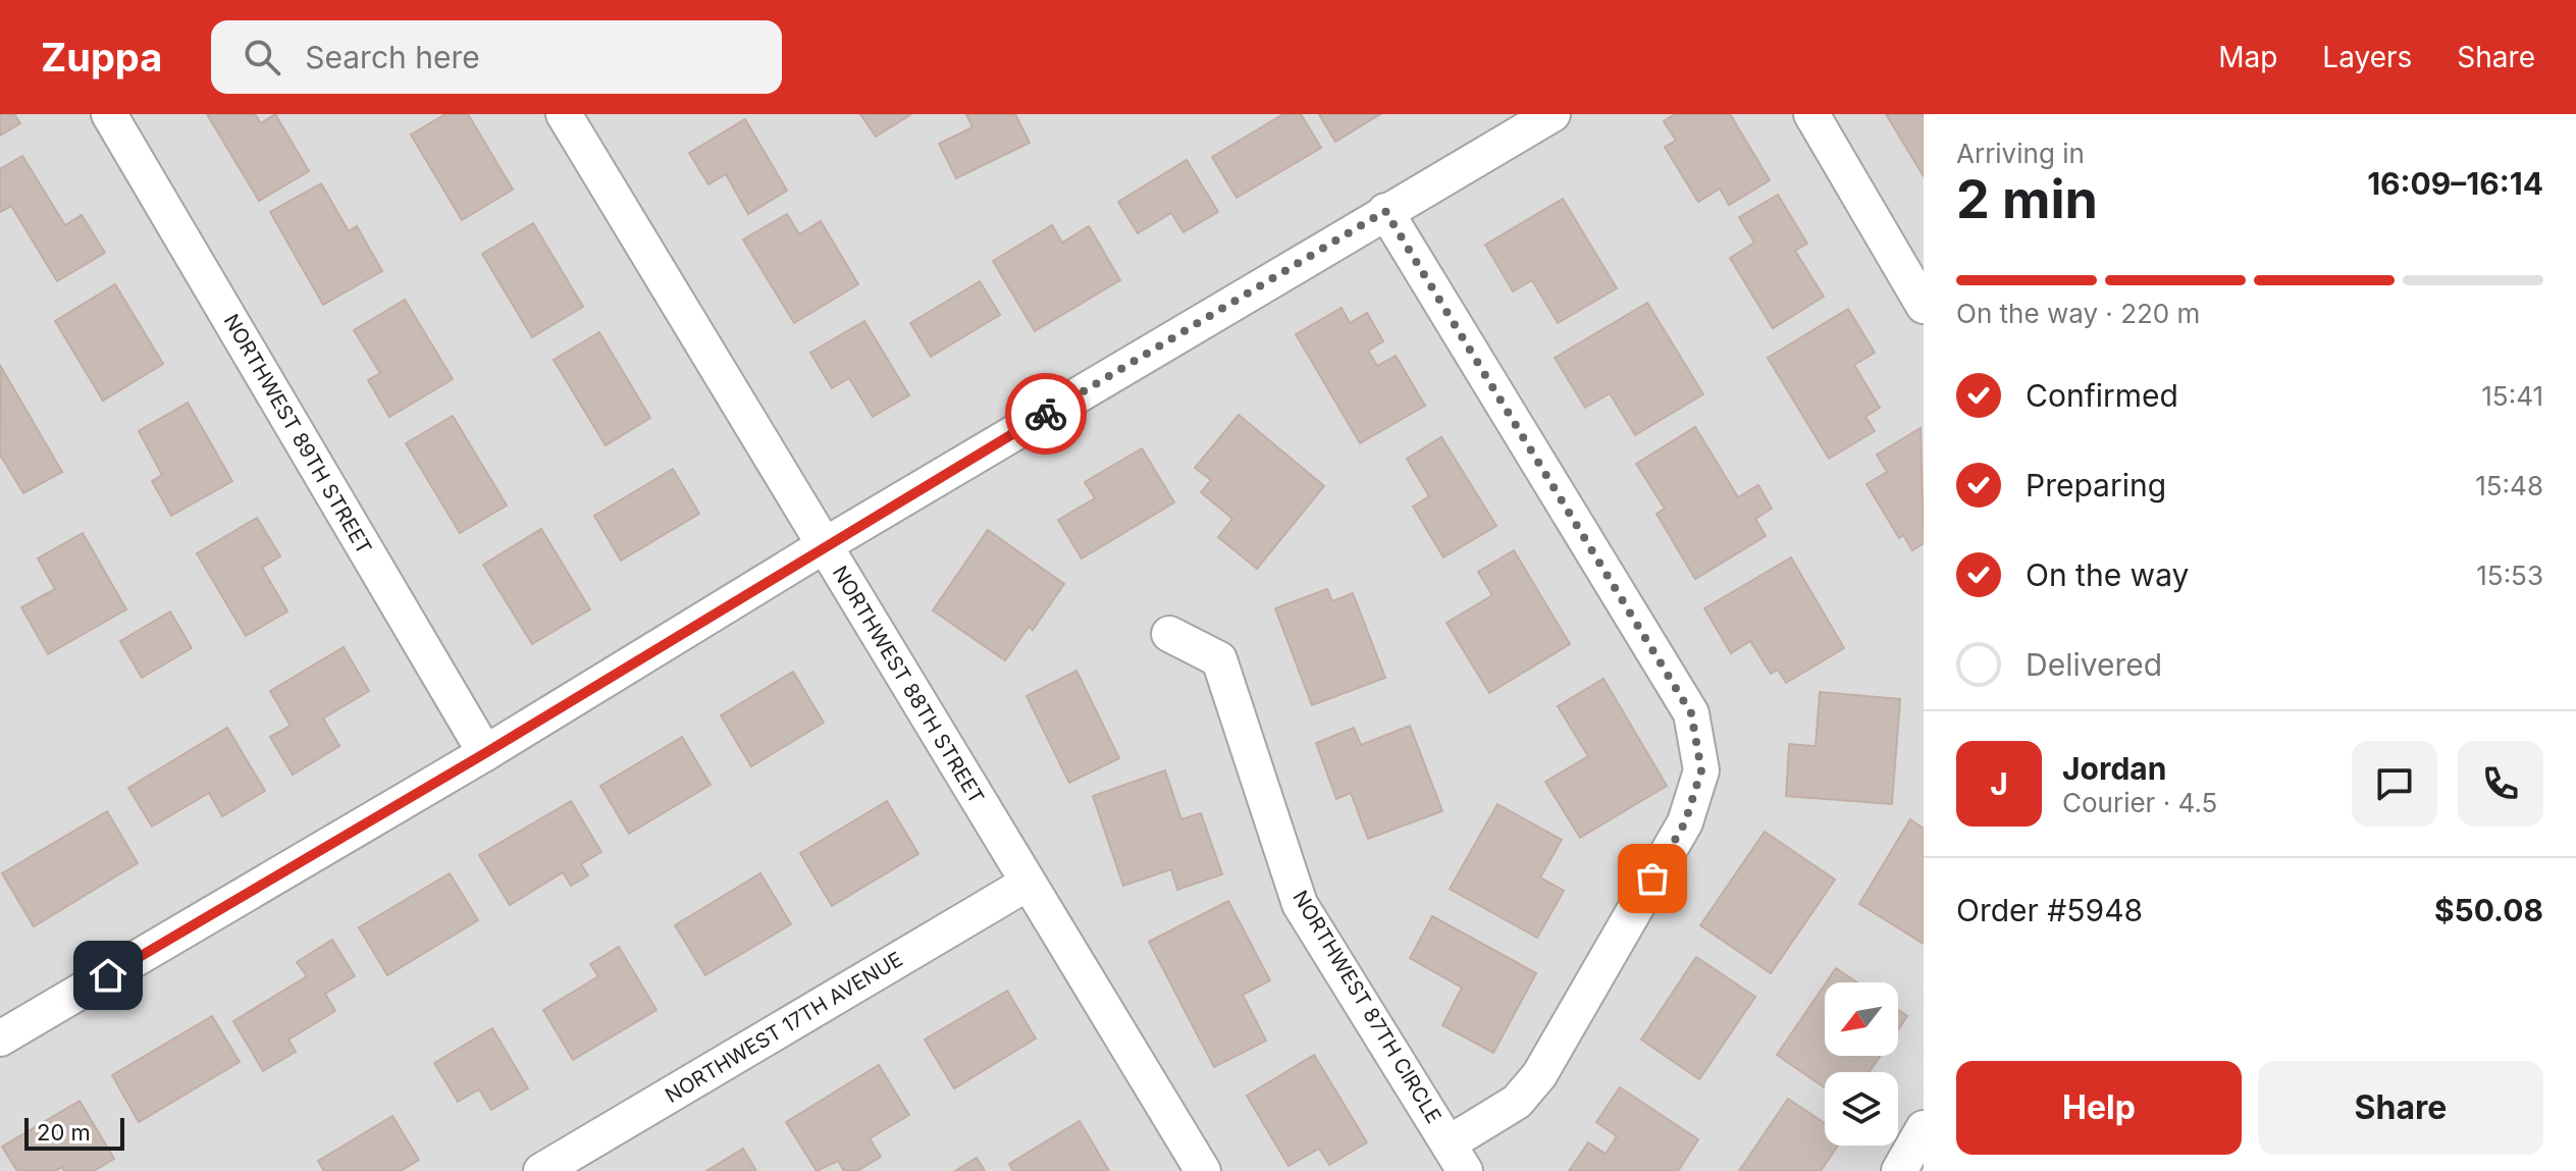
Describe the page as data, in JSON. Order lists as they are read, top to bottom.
{
  "streets": {
    "street": [
      "NORTHWEST 89TH STREET",
      "NORTHWEST 88TH STREET",
      "NORTHWEST 87TH CIRCLE",
      "NORTHWEST 17TH AVENUE"
    ]
  },
  "crossings": [
    ["NORTHWEST 88TH STREET", "NORTHWEST 17TH AVENUE"]
  ],
  "scale_bar": "20 m",
  "north": "bottom left",
  "page": {
    "header": "Zuppa",
    "search": "Search here",
    "nav": ["Map", "Layers", "Share"],
    "heading": ["2 min", "Arriving in", "16:09–16:14"],
    "panel": [
      "Jordan",
      "Courier · 4.5",
      "Order #5948",
      "$50.08"
    ],
    "bar": "On the way · 220 m",
    "list": [
      ["Confirmed", "15:41"],
      ["Preparing", "15:48"],
      ["On the way", "15:53"],
      "Delivered"
    ],
    "round": "J",
    "buttons": ["Help", "Share"],
    "scale": "20 m"
  }
}
